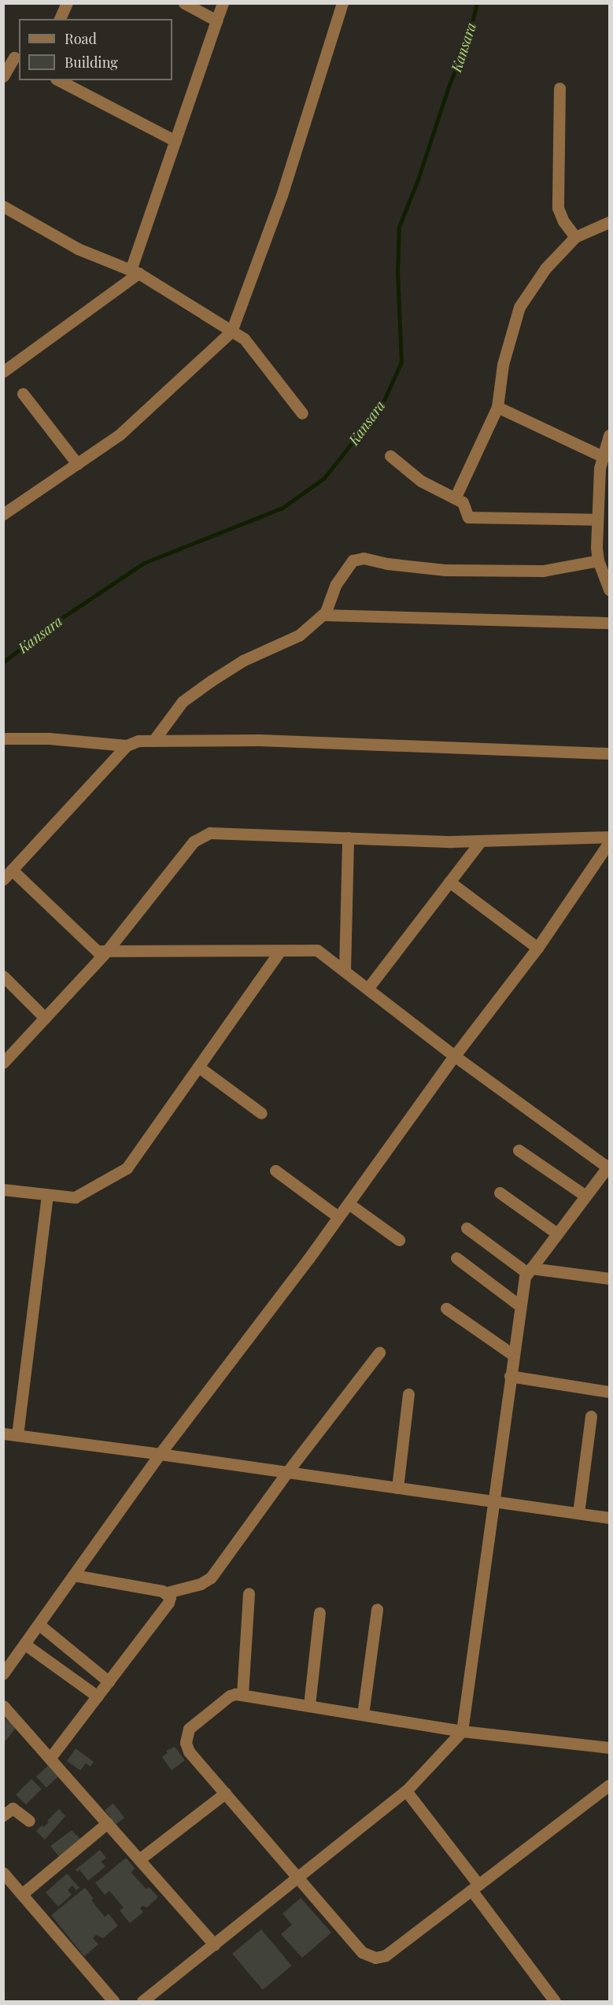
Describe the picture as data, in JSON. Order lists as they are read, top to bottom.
{
  "water": ["Kansara"],
  "legend": ["Road", "Building"]
}
